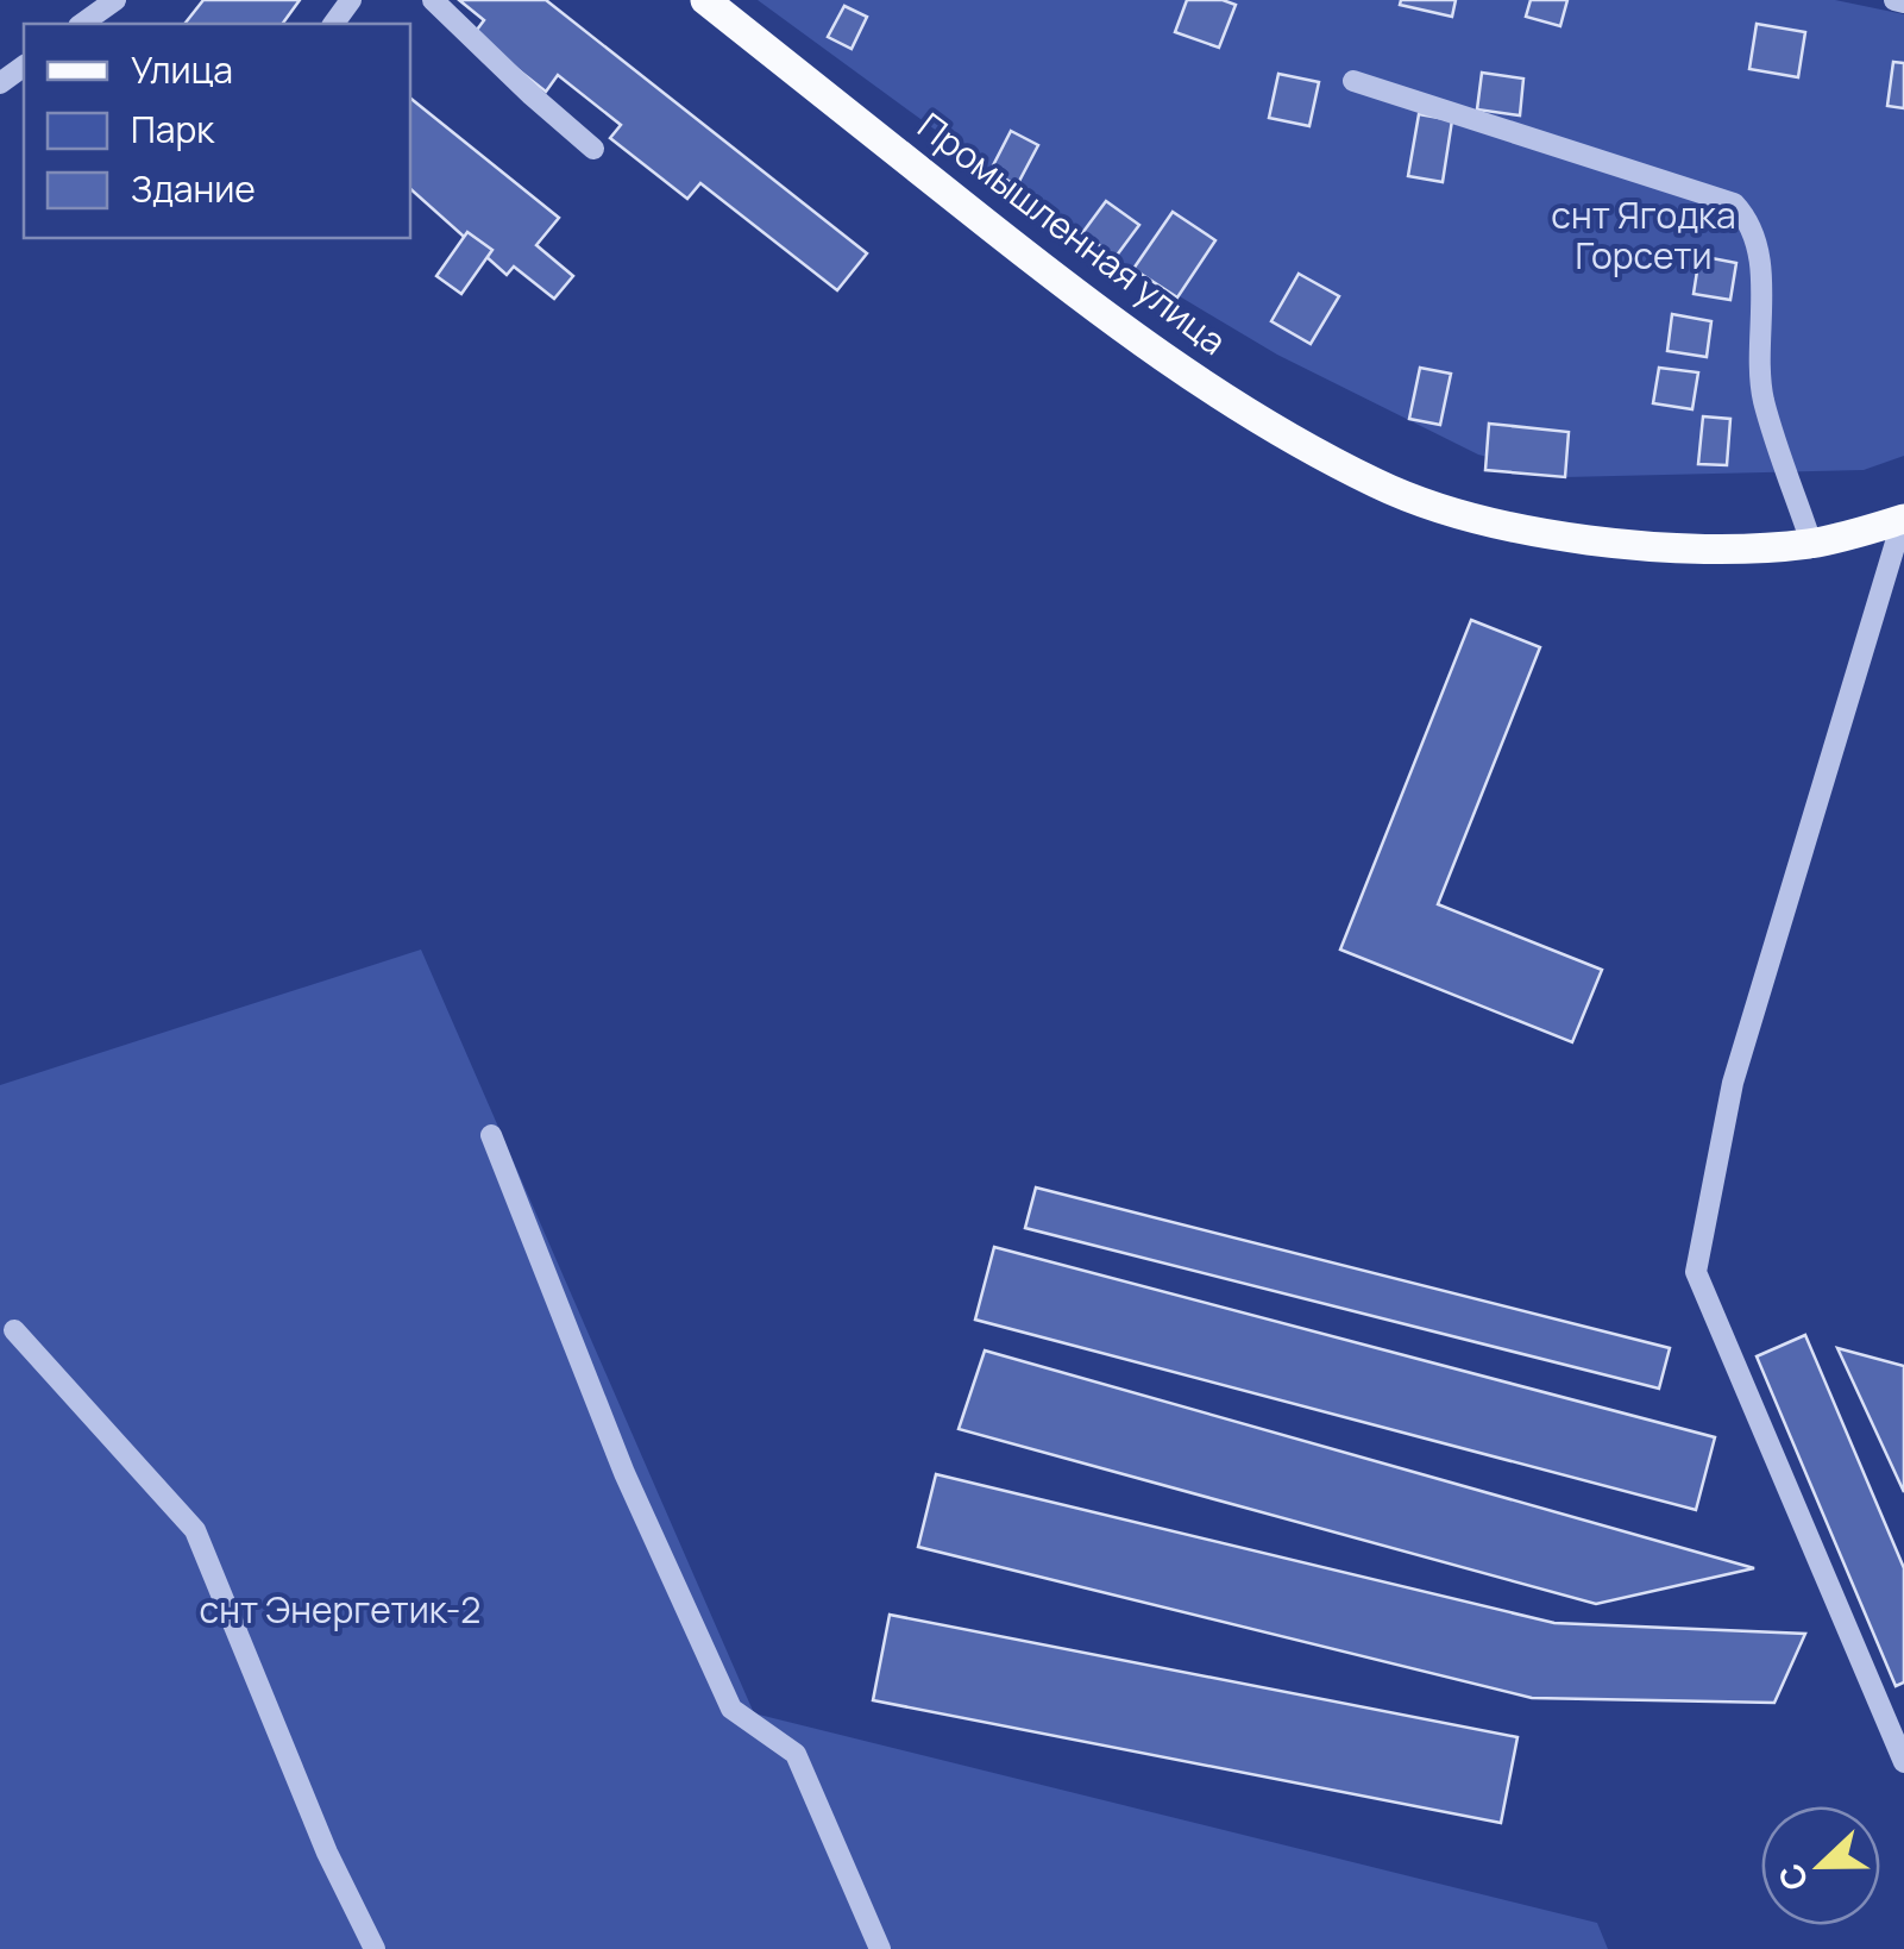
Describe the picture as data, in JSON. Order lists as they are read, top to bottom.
{
  "streets": {
    "main road": ["Промышленная улица"]
  },
  "parks": ["снт Ягодка Горсети", "снт Энергетик-2"],
  "legend": ["Улица", "Парк", "Здание"],
  "north": "left"
}
